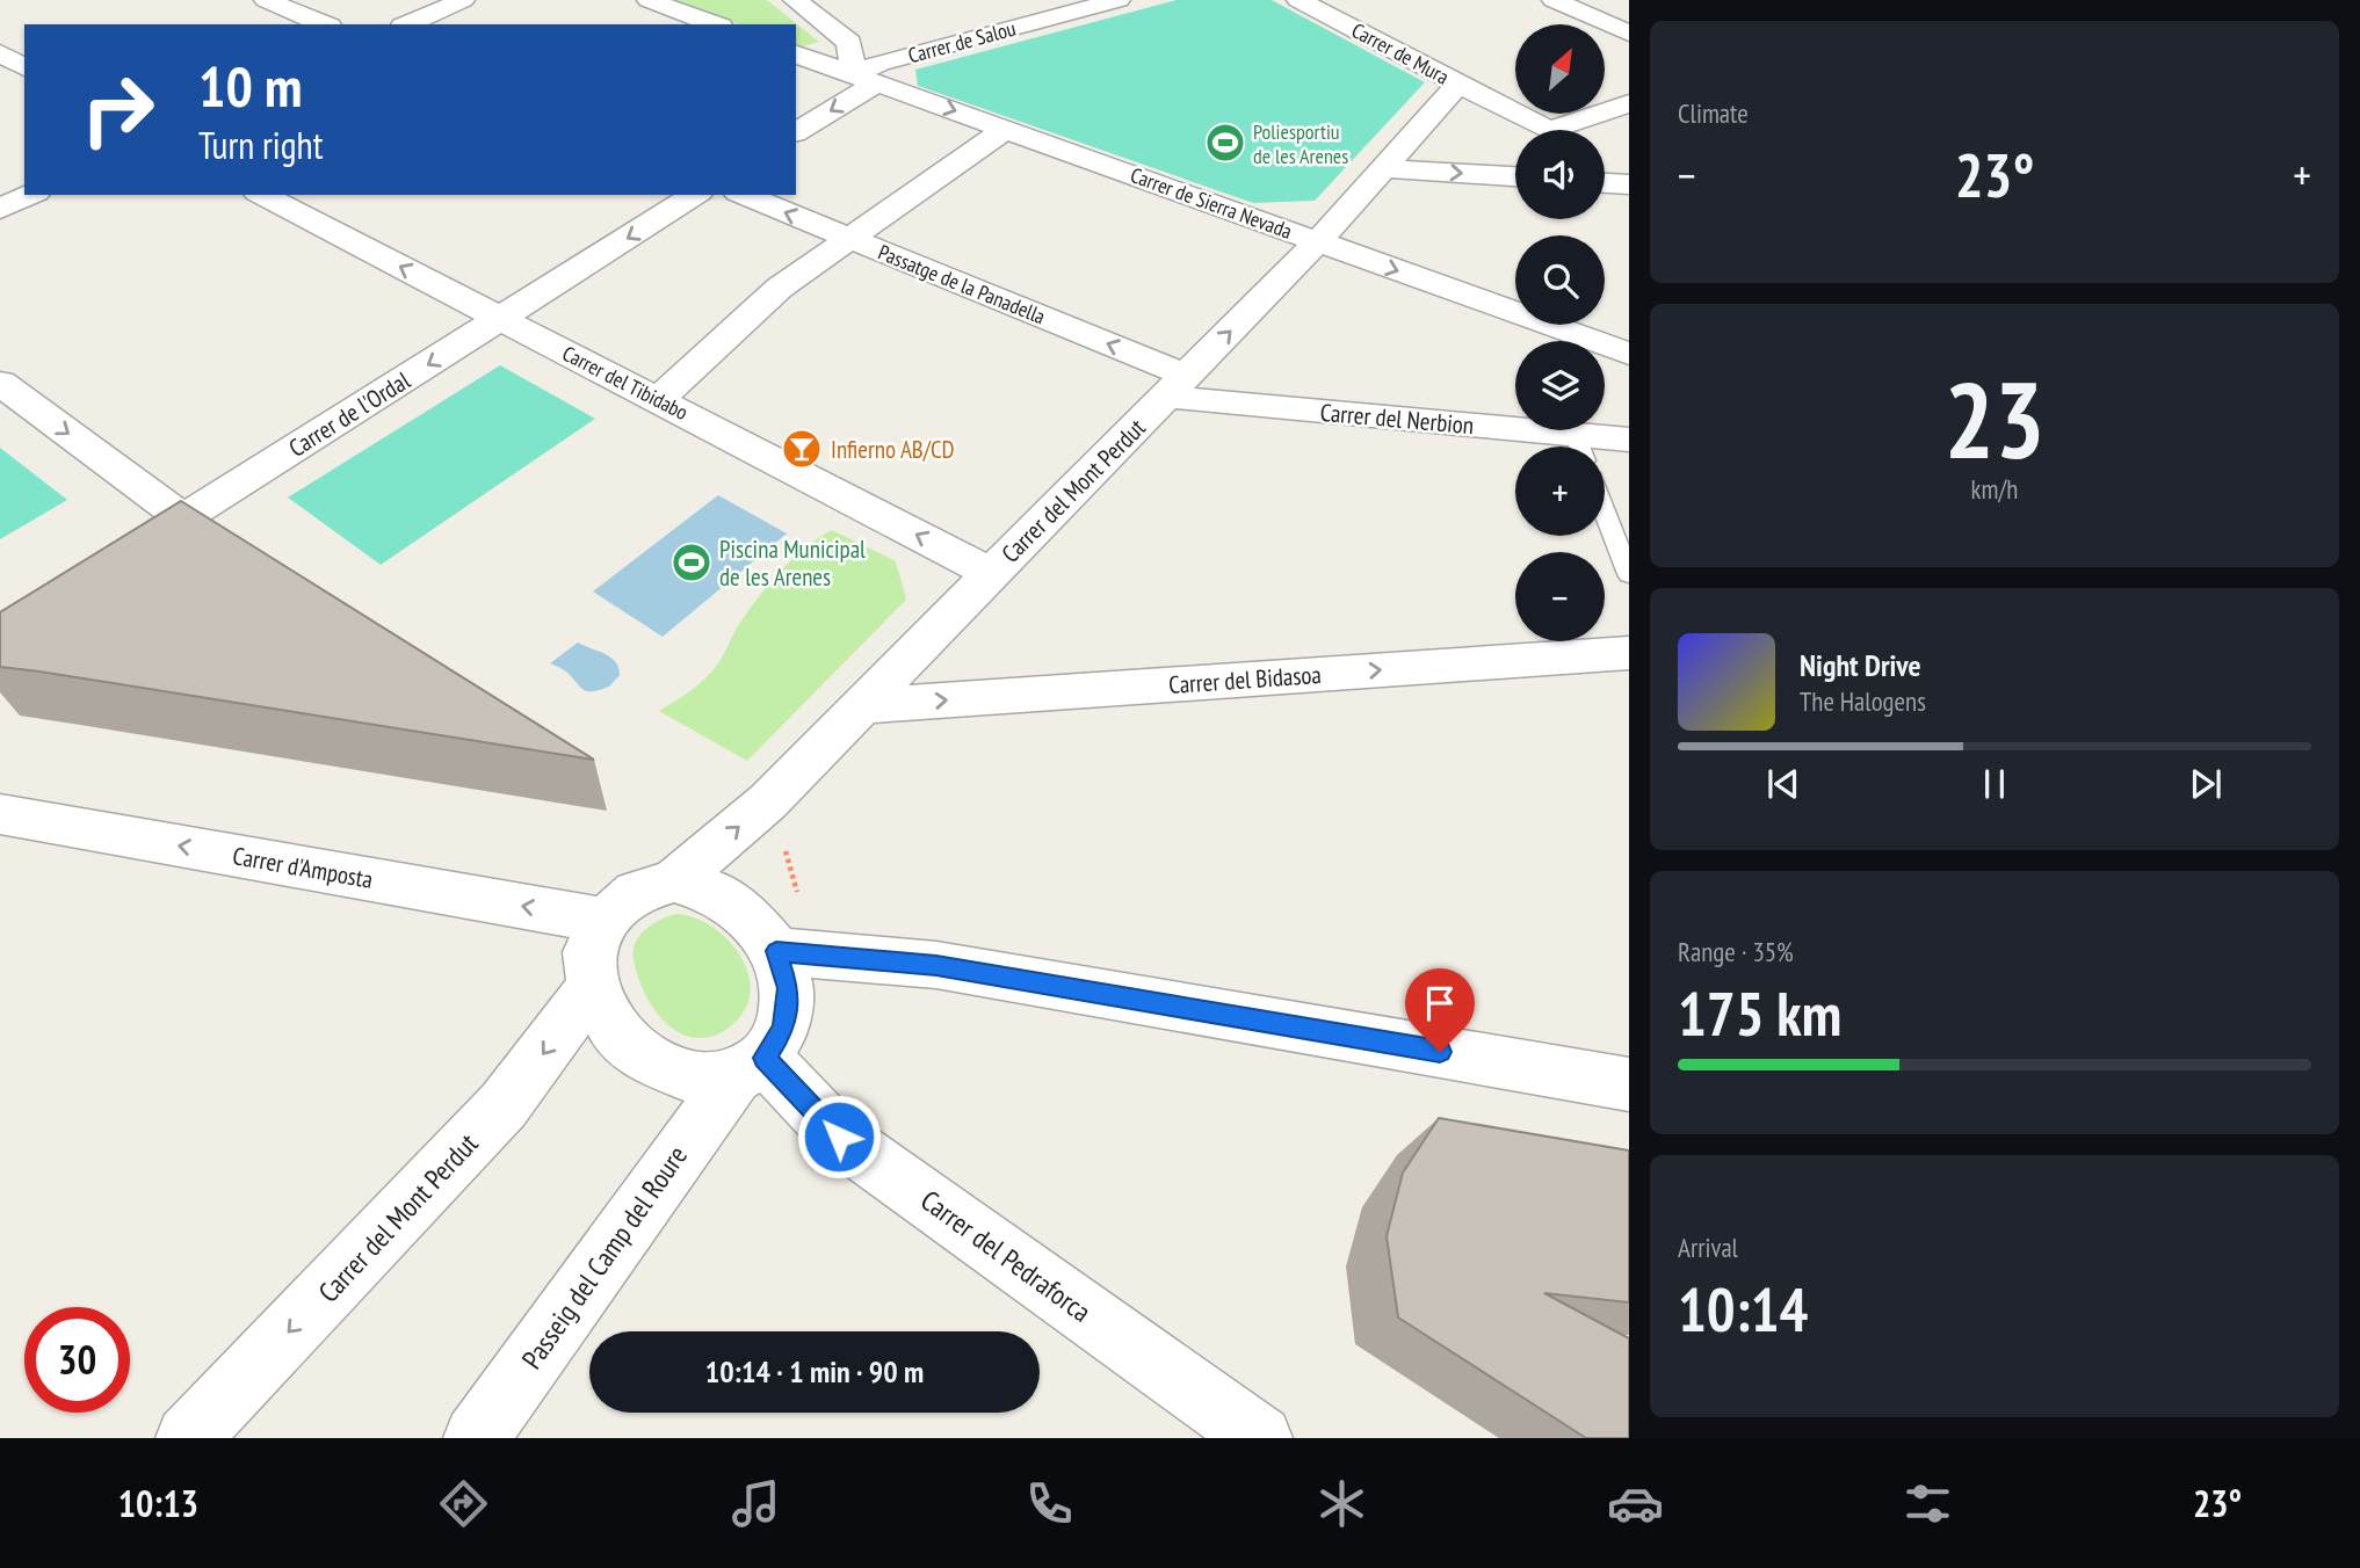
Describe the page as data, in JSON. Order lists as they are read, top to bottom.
{
  "streets": {
    "street": [
      "Carrer de Salou",
      "Carrer de Mura",
      "Carrer de Sierra Nevada",
      "Passatge de la Panadella",
      "Carrer del Tibidabo",
      "Carrer de l'Ordal",
      "Carrer del Nerbion",
      "Carrer del Mont Perdut",
      "Carrer del Bidasoa",
      "Carrer d'Amposta",
      "Carrer del Pedraforca",
      "Passeig del Camp del Roure"
    ]
  },
  "crossings": [
    ["Carrer de Salou", "Carrer de Sierra Nevada"],
    ["Carrer de Mura", "Carrer del Mont Perdut"],
    ["Carrer de Sierra Nevada", "Carrer del Mont Perdut"],
    ["Passatge de la Panadella", "Carrer del Nerbion"],
    ["Passatge de la Panadella", "Carrer del Mont Perdut"],
    ["Carrer del Tibidabo", "Carrer de l'Ordal"],
    ["Carrer del Tibidabo", "Carrer del Mont Perdut"],
    ["Carrer del Nerbion", "Carrer del Mont Perdut"],
    ["Carrer del Mont Perdut", "Carrer del Bidasoa"],
    ["Carrer del Mont Perdut", "Carrer d'Amposta"],
    ["Carrer del Mont Perdut", "Carrer del Pedraforca"],
    ["Carrer del Mont Perdut", "Passeig del Camp del Roure"],
    ["Carrer d'Amposta", "Carrer del Pedraforca"],
    ["Carrer d'Amposta", "Passeig del Camp del Roure"],
    ["Carrer del Pedraforca", "Passeig del Camp del Roure"]
  ],
  "one_way": ["Passatge de la Panadella", "Carrer del Tibidabo", "Carrer d'Amposta"],
  "places": {
    "sports": ["Poliesportiu de les Arenes", "Piscina Municipal de les Arenes"],
    "bar": ["Infierno AB/CD"]
  },
  "north": "top right",
  "page": {
    "tile": [
      "Climate",
      ["23", "km/h"],
      ["Range · 35%", "175 km"],
      ["Arrival", "10:14"]
    ],
    "map_buttons": ["+", "−"],
    "turn": ["10 m", "Turn right"],
    "heat": ["−", "23°", "+"],
    "song": ["Night Drive", "The Halogens"],
    "limit": "30",
    "trip": "10:14 · 1 min · 90 m",
    "tabs": ["10:13", "23°"]
  }
}
